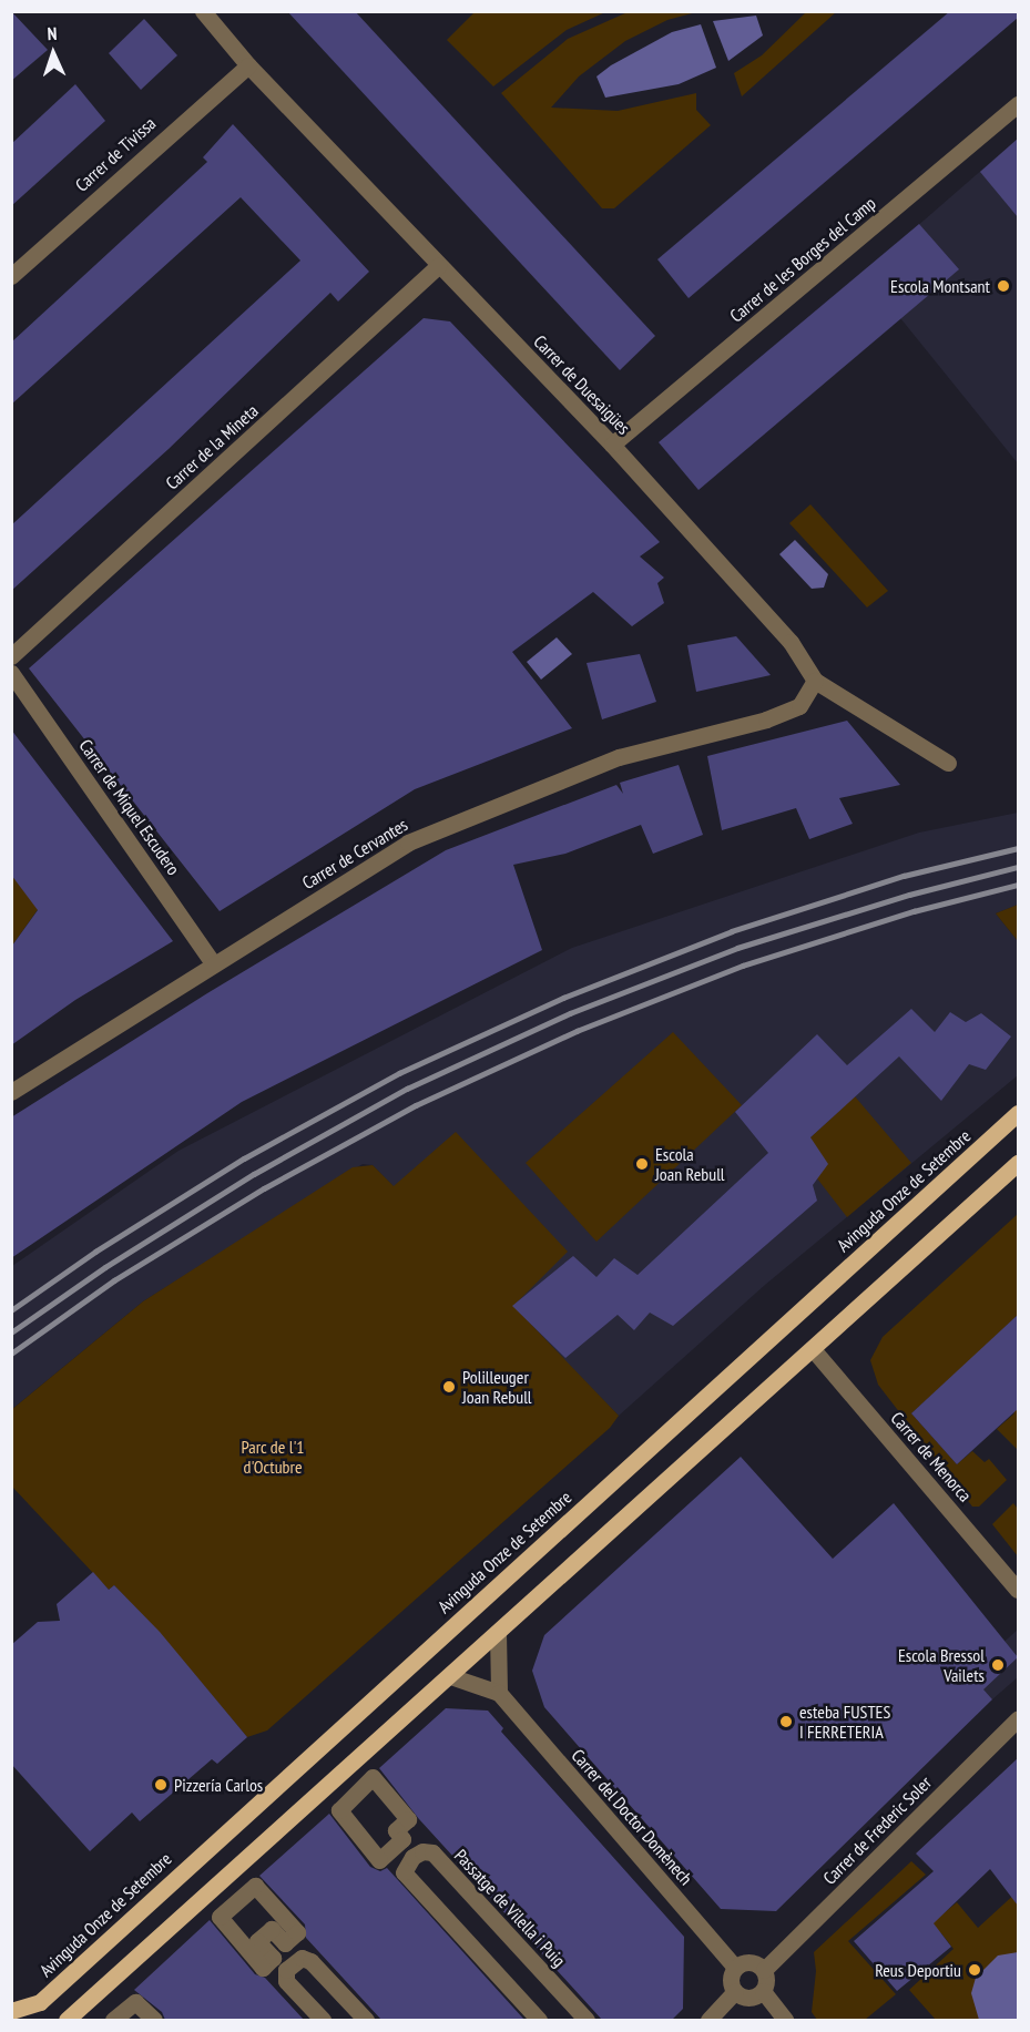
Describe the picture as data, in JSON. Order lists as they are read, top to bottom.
{
  "streets": {
    "main road": ["Avinguda Onze de Setembre"],
    "street": [
      "Carrer de Tivissa",
      "Carrer de les Borges del Camp",
      "Carrer de Duesaigües",
      "Carrer de la Mineta",
      "Carrer de Miquel Escudero",
      "Carrer de Cervantes",
      "Carrer de Menorca",
      "Carrer del Doctor Domènech",
      "Carrer de Frederic Soler",
      "Passatge de Vilella i Puig"
    ]
  },
  "crossings": [
    ["Carrer de Tivissa", "Carrer de Duesaigües"],
    ["Carrer de les Borges del Camp", "Carrer de Duesaigües"],
    ["Carrer de Duesaigües", "Carrer de la Mineta"],
    ["Carrer de Duesaigües", "Carrer de Cervantes"],
    ["Carrer de Miquel Escudero", "Carrer de Cervantes"],
    ["Carrer del Doctor Domènech", "Carrer de Frederic Soler"]
  ],
  "parks": ["Parc de l'1 d'Octubre"],
  "places": [
    "Escola Montsant",
    "Escola Joan Rebull",
    "Polilleuger Joan Rebull",
    "Escola Bressol Vailets",
    "esteba FUSTES I FERRETERIA",
    "Pizzería Carlos",
    "Reus Deportiu"
  ],
  "north": "top"
}
